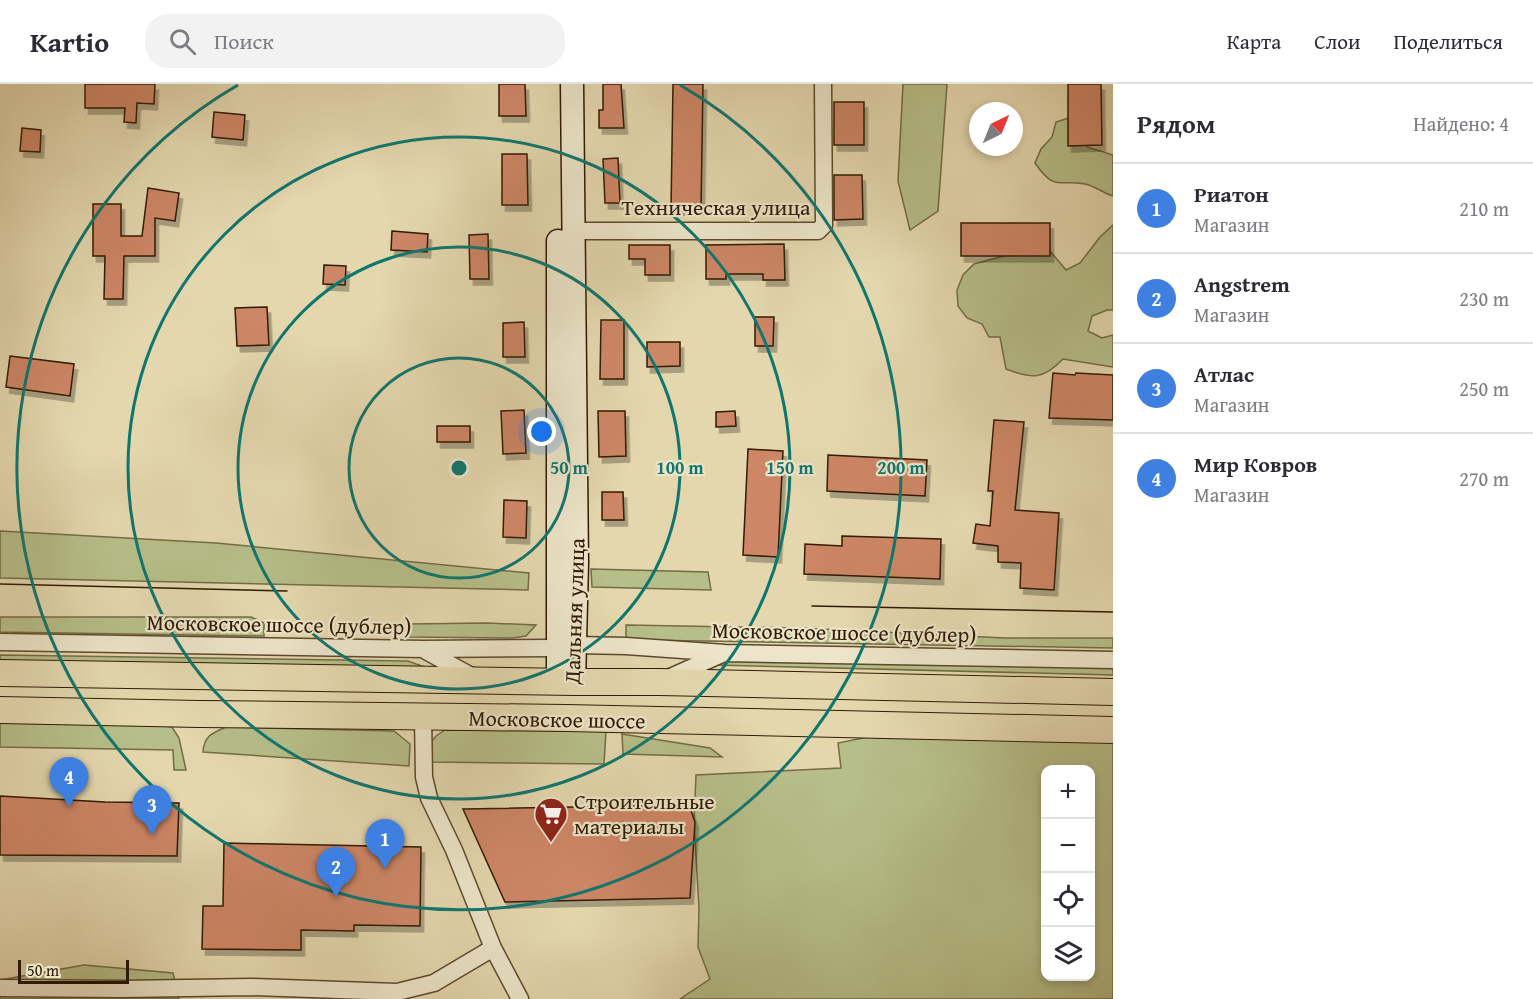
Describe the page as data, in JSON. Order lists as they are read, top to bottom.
{
  "streets": {
    "main road": ["Дальняя улица", "Московское шоссе"],
    "street": ["Техническая улица", "Московское шоссе (дублер)"]
  },
  "crossings": [
    ["Техническая улица", "Дальняя улица"],
    ["Дальняя улица", "Московское шоссе (дублер)"],
    ["Дальняя улица", "Московское шоссе"]
  ],
  "places": {
    "supermarket": ["Строительные материалы"]
  },
  "scale_bar": "50 m",
  "north": "top right",
  "page": {
    "header": "Kartio",
    "search": "Поиск",
    "nav": ["Карта", "Слои", "Поделиться"],
    "heading": ["Рядом", "Найдено: 4"],
    "list": [
      {
        "mark": "1",
        "name": "Риатон",
        "note": "Магазин",
        "value": "210 m"
      },
      {
        "mark": "2",
        "name": "Angstrem",
        "note": "Магазин",
        "value": "230 m"
      },
      {
        "mark": "3",
        "name": "Атлас",
        "note": "Магазин",
        "value": "250 m"
      },
      {
        "mark": "4",
        "name": "Мир Ковров",
        "note": "Магазин",
        "value": "270 m"
      }
    ],
    "pins": [
      "4",
      "3",
      "1",
      "2"
    ],
    "map_buttons": ["+", "−"],
    "scale": "50 m"
  },
  "rings": [
    "50 m",
    "100 m",
    "150 m",
    "200 m"
  ]
}
